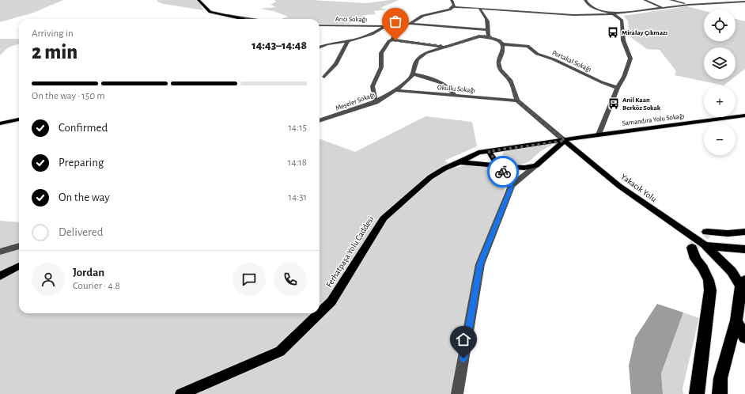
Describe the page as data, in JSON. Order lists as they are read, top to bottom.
{
  "streets": {
    "main road": ["Samandıra Yolu Sokağı", "Yakacık Yolu", "Ferhatpaşa Yolu Caddesi"],
    "street": [
      "Arıcı Sokağı",
      "Portakal Sokağı",
      "Okullu Sokağı",
      "Meşeler Sokağı"
    ]
  },
  "crossings": [
    ["Okullu Sokağı", "Meşeler Sokağı"],
    ["Samandıra Yolu Sokağı", "Yakacık Yolu"],
    ["Samandıra Yolu Sokağı", "Ferhatpaşa Yolu Caddesi"],
    ["Yakacık Yolu", "Ferhatpaşa Yolu Caddesi"]
  ],
  "places": {
    "bus stop": ["Miralay Çıkmazı", "Anil Kaan Berköz Sokak"]
  },
  "page": {
    "map_buttons": ["+", "−"],
    "heading": ["2 min", "Arriving in", "14:43–14:48"],
    "panel": ["Jordan", "Courier · 4.8"],
    "bar": "On the way · 150 m",
    "list": [
      ["Confirmed", "14:15"],
      ["Preparing", "14:18"],
      ["On the way", "14:31"],
      "Delivered"
    ]
  }
}
